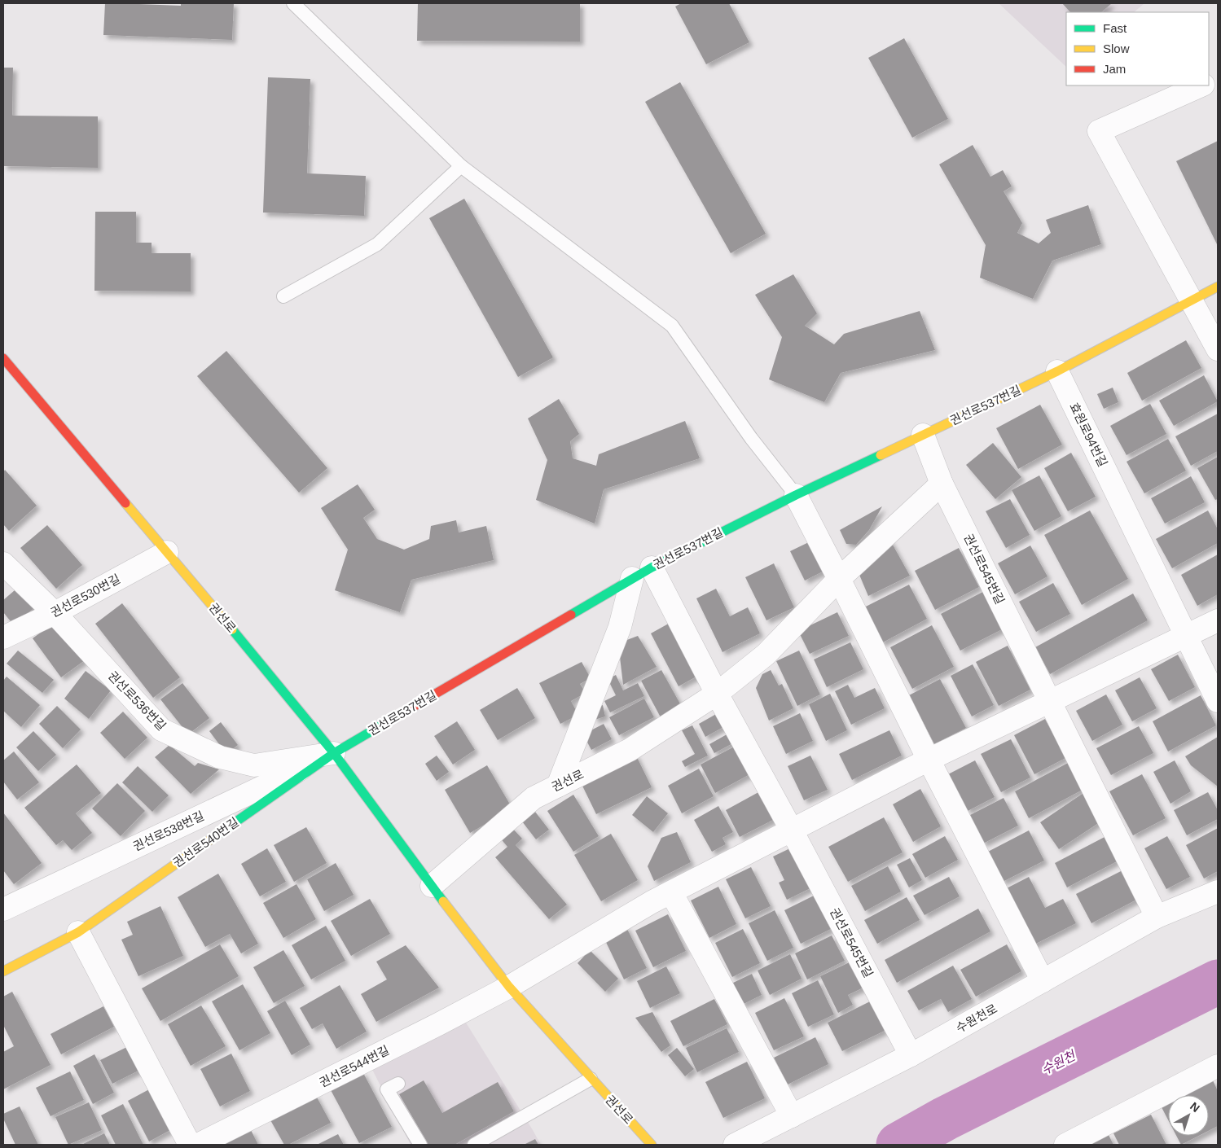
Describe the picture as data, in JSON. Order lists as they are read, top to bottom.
{
  "streets": {
    "street": [
      "권선로537번길",
      "효원로94번길",
      "권선로545번길",
      "권선로530번길",
      "권선로",
      "권선로536번길",
      "권선로538번길",
      "권선로540번길",
      "수원천로",
      "권선로544번길"
    ]
  },
  "crossings": [
    ["권선로537번길", "효원로94번길"],
    ["권선로537번길", "권선로545번길"],
    ["권선로537번길", "권선로"],
    ["권선로537번길", "권선로536번길"],
    ["권선로537번길", "권선로538번길"],
    ["권선로537번길", "권선로540번길"],
    ["권선로545번길", "권선로"],
    ["권선로545번길", "수원천로"],
    ["권선로530번길", "권선로"],
    ["권선로530번길", "권선로536번길"],
    ["권선로", "권선로536번길"],
    ["권선로", "권선로538번길"],
    ["권선로", "권선로540번길"],
    ["권선로", "권선로544번길"],
    ["권선로536번길", "권선로538번길"],
    ["권선로536번길", "권선로540번길"],
    ["권선로538번길", "권선로540번길"]
  ],
  "water": ["수원천"],
  "legend": ["Fast", "Slow", "Jam"],
  "north": "top right"
}
